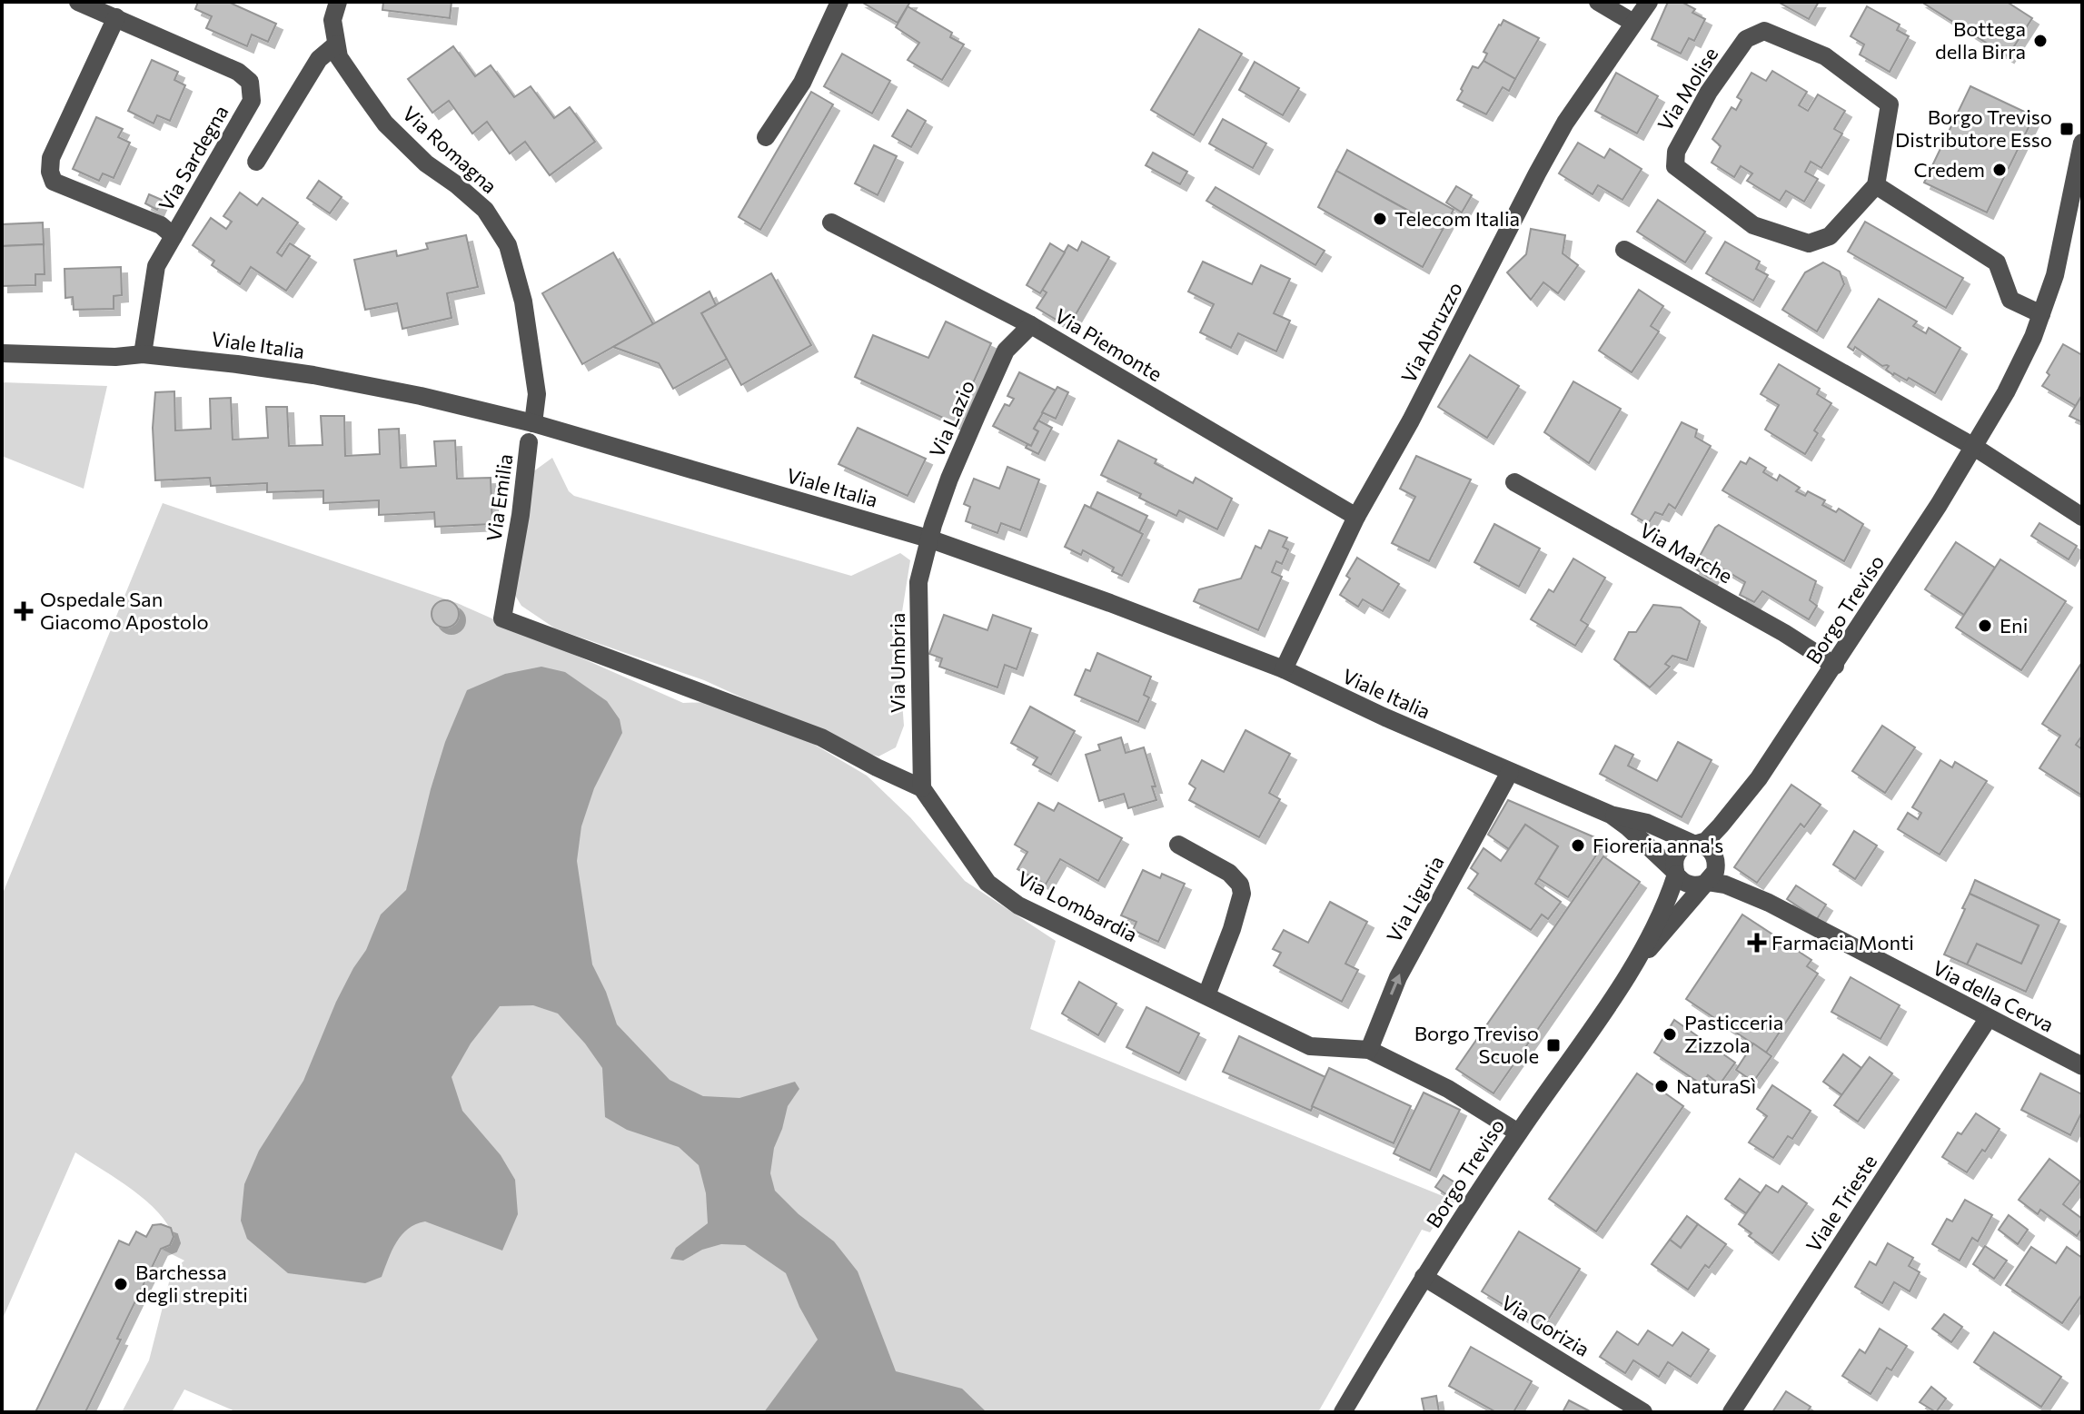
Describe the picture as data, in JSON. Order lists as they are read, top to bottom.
{
  "streets": {
    "street": [
      "Via Molise",
      "Via Romagna",
      "Via Sardegna",
      "Via Abruzzo",
      "Viale Italia",
      "Via Piemonte",
      "Via Lazio",
      "Via Emilia",
      "Via Marche",
      "Borgo Treviso",
      "Via Umbria",
      "Via Liguria",
      "Via Lombardia",
      "Via della Cerva",
      "Viale Trieste",
      "Via Gorizia"
    ]
  },
  "crossings": [
    ["Via Romagna", "Viale Italia"],
    ["Via Sardegna", "Viale Italia"],
    ["Via Abruzzo", "Viale Italia"],
    ["Via Abruzzo", "Via Piemonte"],
    ["Viale Italia", "Via Lazio"],
    ["Viale Italia", "Borgo Treviso"],
    ["Viale Italia", "Via Umbria"],
    ["Viale Italia", "Via Liguria"],
    ["Viale Italia", "Via della Cerva"],
    ["Via Piemonte", "Via Lazio"],
    ["Via Lazio", "Via Umbria"],
    ["Via Emilia", "Via Umbria"],
    ["Via Emilia", "Via Lombardia"],
    ["Via Marche", "Borgo Treviso"],
    ["Borgo Treviso", "Via Lombardia"],
    ["Borgo Treviso", "Via della Cerva"],
    ["Borgo Treviso", "Via Gorizia"],
    ["Via Umbria", "Via Lombardia"],
    ["Via Liguria", "Via Lombardia"],
    ["Via della Cerva", "Viale Trieste"]
  ],
  "one_way": ["Via Liguria"],
  "places": {
    "other": [
      "Bottega della Birra",
      "Credem",
      "Telecom Italia",
      "Eni",
      "Fioreria anna's",
      "Pasticceria Zizzola",
      "NaturaSì",
      "Barchessa degli strepiti"
    ],
    "transit": ["Borgo Treviso Distributore Esso", "Borgo Treviso Scuole"],
    "health": ["Ospedale San Giacomo Apostolo", "Farmacia Monti"]
  }
}
